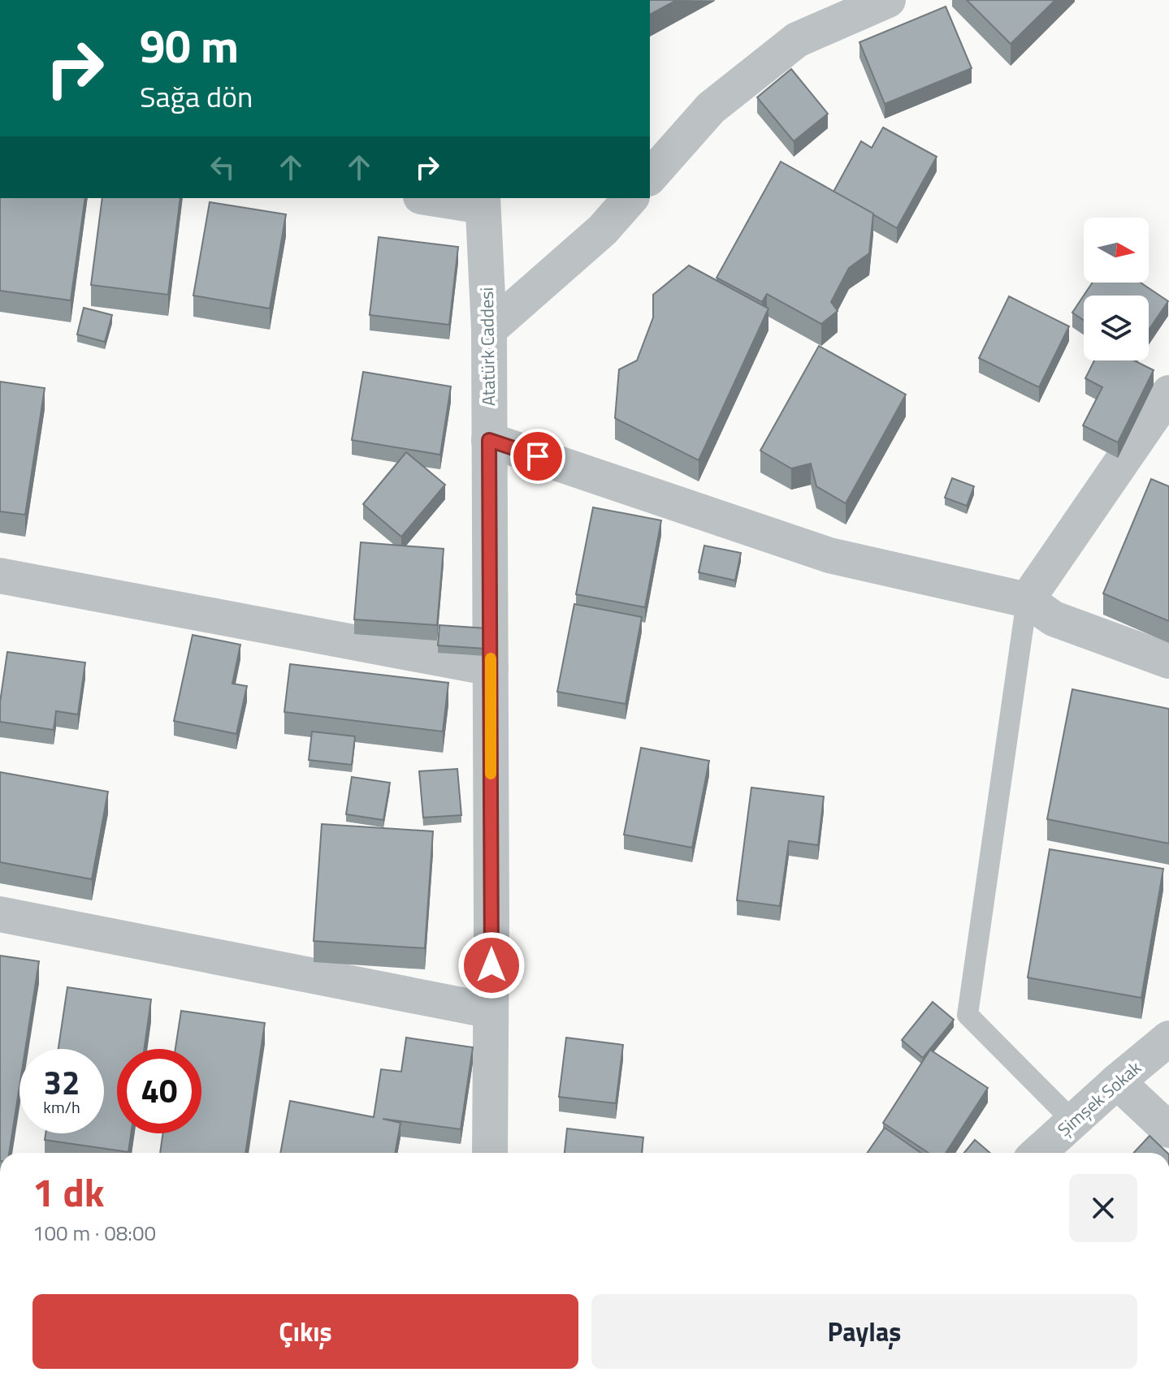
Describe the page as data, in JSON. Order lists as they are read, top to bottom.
{
  "streets": {
    "street": ["Atatürk Caddesi", "Şimşek Sokak"]
  },
  "north": "right",
  "page": {
    "turn": ["90 m", "Sağa dön"],
    "speed": "32 km/h",
    "limit": "40",
    "heading": ["1 dk", "100 m · 08:00"],
    "buttons": ["Çıkış", "Paylaş"]
  }
}
